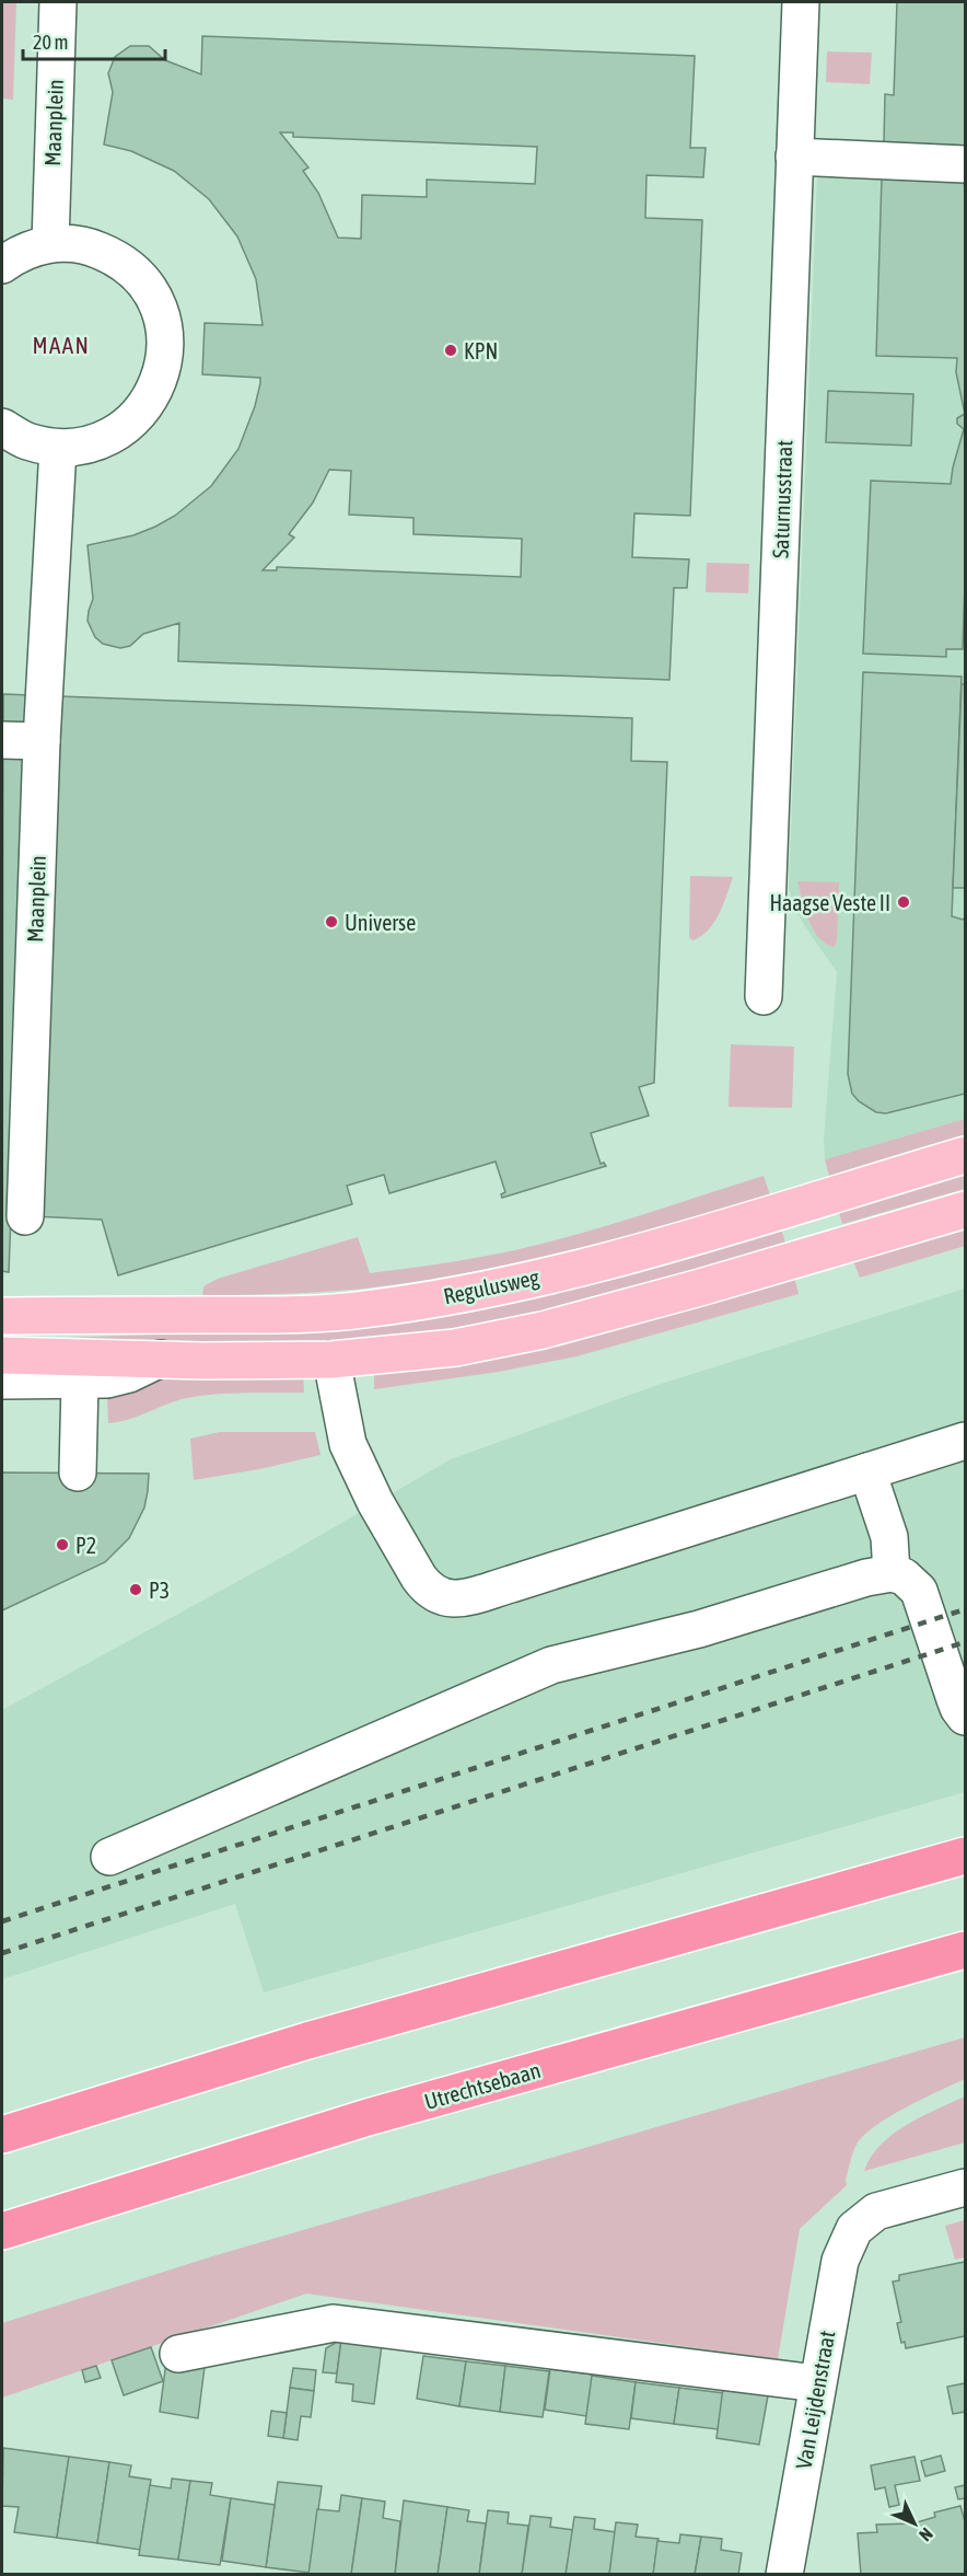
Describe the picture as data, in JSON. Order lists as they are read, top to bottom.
{
  "streets": {
    "highway": ["Utrechtsebaan"],
    "main road": ["Regulusweg"],
    "street": ["Maanplein", "Saturnusstraat", "Van Leijdenstraat"]
  },
  "districts": ["MAAN"],
  "places": [
    "KPN",
    "Haagse Veste II",
    "Universe",
    "P2",
    "P3"
  ],
  "scale_bar": "20 m",
  "north": "bottom right"
}
